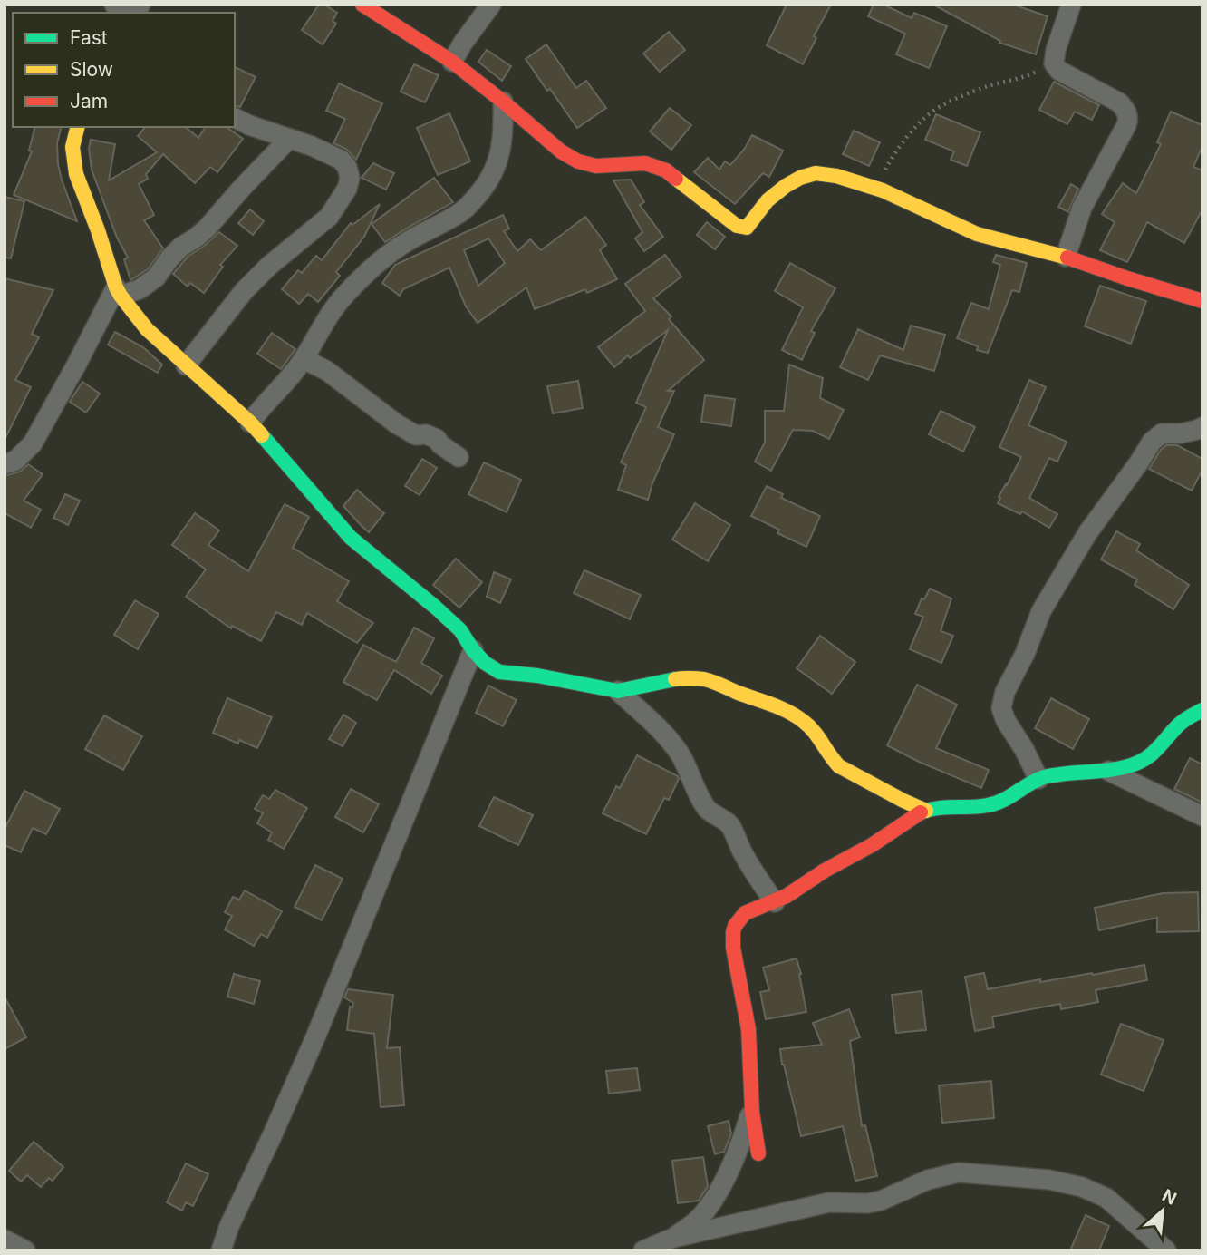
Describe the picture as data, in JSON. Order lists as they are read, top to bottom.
{
  "legend": ["Fast", "Slow", "Jam"],
  "north": "top right"
}
